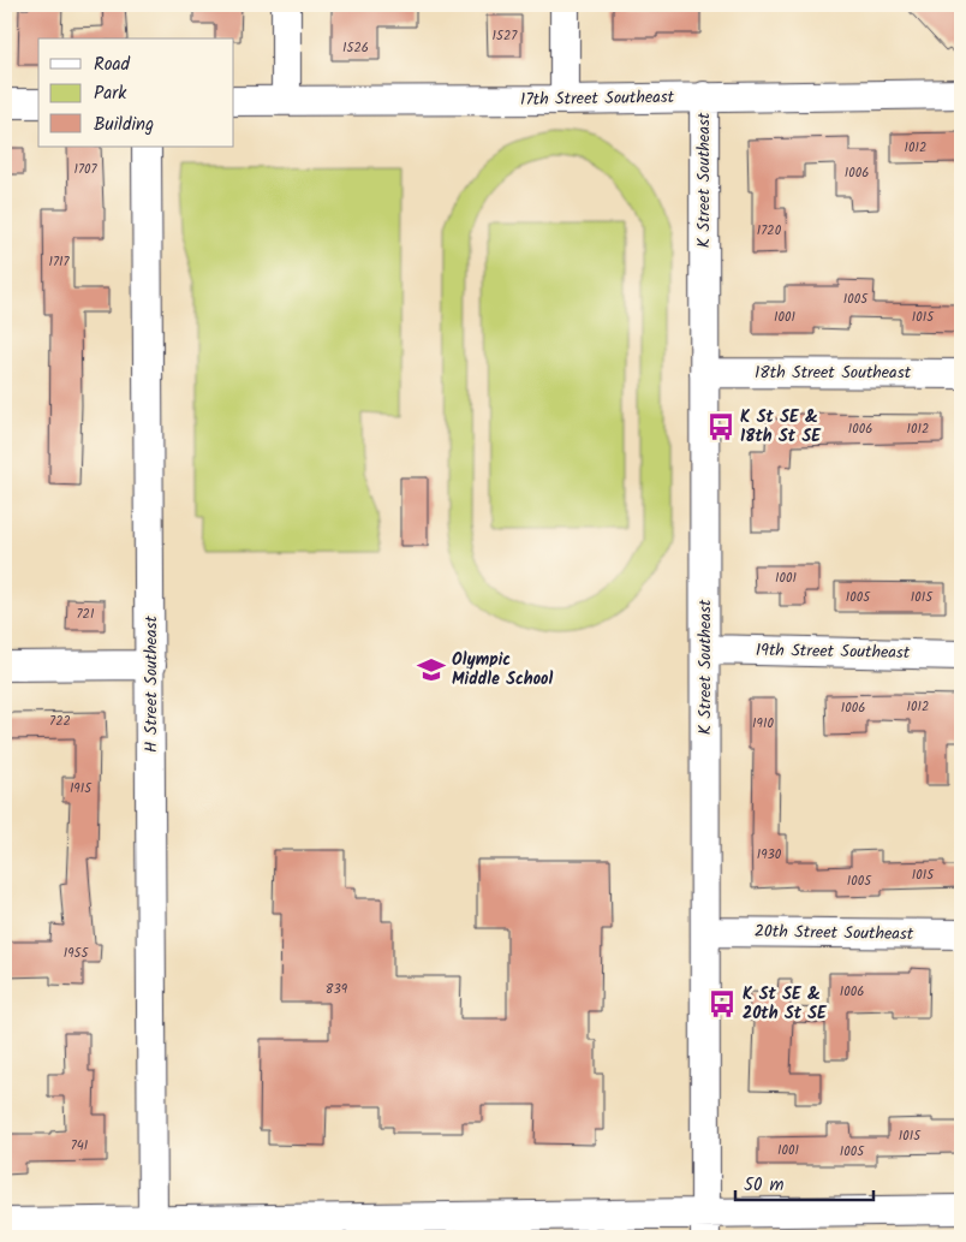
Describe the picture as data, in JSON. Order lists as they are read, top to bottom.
{
  "streets": {
    "street": [
      "17th Street Southeast",
      "K Street Southeast",
      "18th Street Southeast",
      "19th Street Southeast",
      "H Street Southeast",
      "20th Street Southeast"
    ]
  },
  "crossings": [
    ["17th Street Southeast", "K Street Southeast"],
    ["K Street Southeast", "18th Street Southeast"],
    ["K Street Southeast", "19th Street Southeast"],
    ["K Street Southeast", "20th Street Southeast"]
  ],
  "places": {
    "bus stop": ["K St SE & 18th St SE", "K St SE & 20th St SE"],
    "school or university": ["Olympic Middle School"]
  },
  "house_numbers": [
    "1527",
    "1526",
    "1012",
    "1707",
    "1006",
    "1720",
    "1717",
    "1005",
    "1001",
    "1015",
    "1006",
    "1012",
    "1001",
    "1005",
    "1015",
    "721",
    "1012",
    "1006",
    "722",
    "1910",
    "1915",
    "1930",
    "1015",
    "1005",
    "1955",
    "839",
    "1006",
    "1015",
    "741",
    "1001",
    "1005"
  ],
  "legend": ["Road", "Park", "Building"],
  "scale_bar": "50 m"
}
